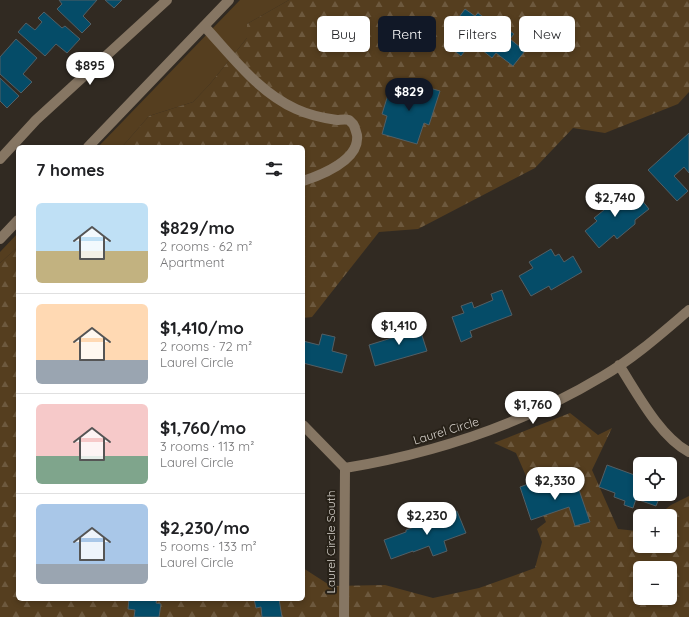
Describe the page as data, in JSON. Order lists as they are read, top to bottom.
{
  "streets": {
    "street": ["Laurel Circle", "Laurel Circle South"]
  },
  "crossings": [
    ["Laurel Circle", "Laurel Circle South"]
  ],
  "page": {
    "chip": [
      "Buy",
      "Rent",
      "Filters",
      "New"
    ],
    "price": [
      "$895",
      "$829",
      "$2,740",
      "$1,410",
      "$1,760",
      "$2,330",
      "$2,230"
    ],
    "heading": "7 homes",
    "list": [
      {
        "name": "$829/mo",
        "note": "2 rooms · 62 m² · Apartment"
      },
      {
        "name": "$1,410/mo",
        "note": "2 rooms · 72 m² · Laurel Circle"
      },
      {
        "name": "$1,760/mo",
        "note": "3 rooms · 113 m² · Laurel Circle"
      },
      {
        "name": "$2,230/mo",
        "note": "5 rooms · 133 m² · Laurel Circle"
      }
    ],
    "map_buttons": ["+", "−"]
  }
}
